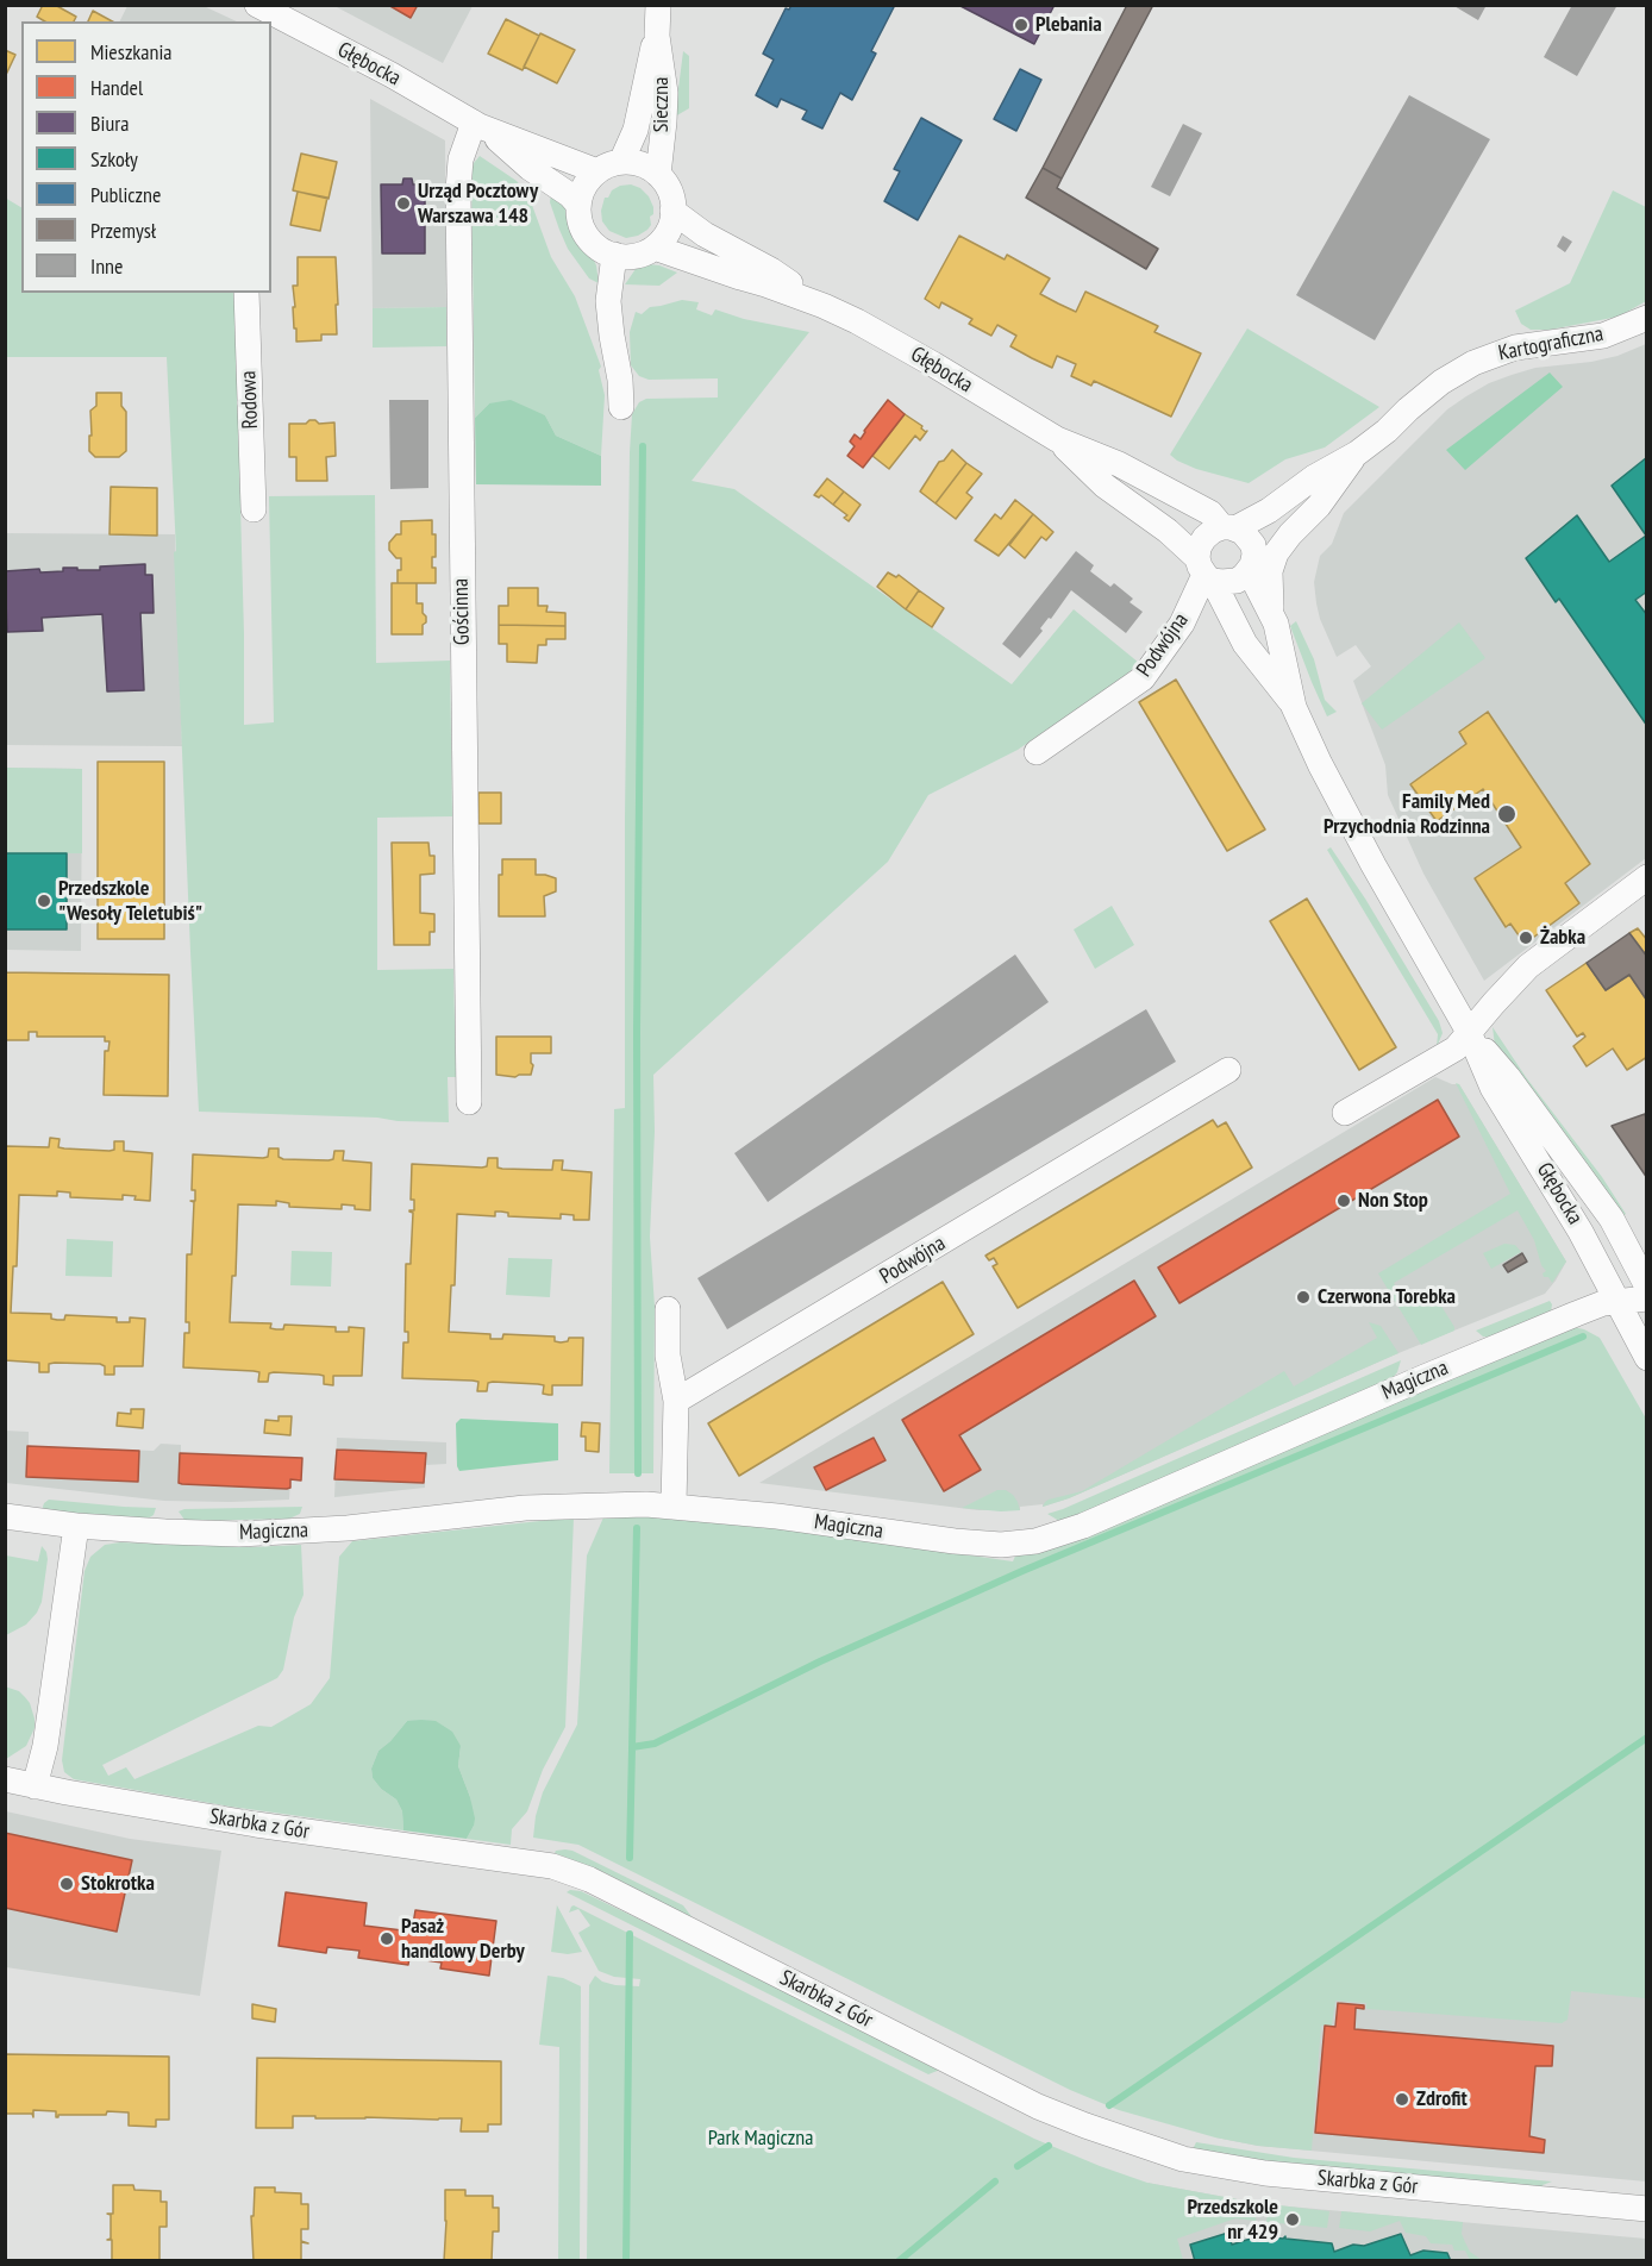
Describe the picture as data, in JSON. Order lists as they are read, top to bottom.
{
  "streets": {
    "street": [
      "Głębocka",
      "Sieczna",
      "Kartograficzna",
      "Rodowa",
      "Gościnna",
      "Podwójna",
      "Magiczna",
      "Skarbka z Gór"
    ]
  },
  "crossings": [
    ["Głębocka", "Sieczna"],
    ["Głębocka", "Kartograficzna"],
    ["Głębocka", "Gościnna"],
    ["Głębocka", "Podwójna"],
    ["Głębocka", "Magiczna"],
    ["Kartograficzna", "Podwójna"]
  ],
  "parks": ["Park Magiczna"],
  "places": [
    "Plebania",
    "Urząd Pocztowy Warszawa 148",
    "Family Med Przychodnia Rodzinna",
    "Przedszkole \"Wesoły Teletubiś\"",
    "Żabka",
    "Non Stop",
    "Czerwona Torebka",
    "Stokrotka",
    "Pasaż handlowy Derby",
    "Zdrofit",
    "Przedszkole nr 429"
  ],
  "legend": [
    "Mieszkania",
    "Handel",
    "Biura",
    "Szkoły",
    "Publiczne",
    "Przemysł",
    "Inne"
  ]
}
